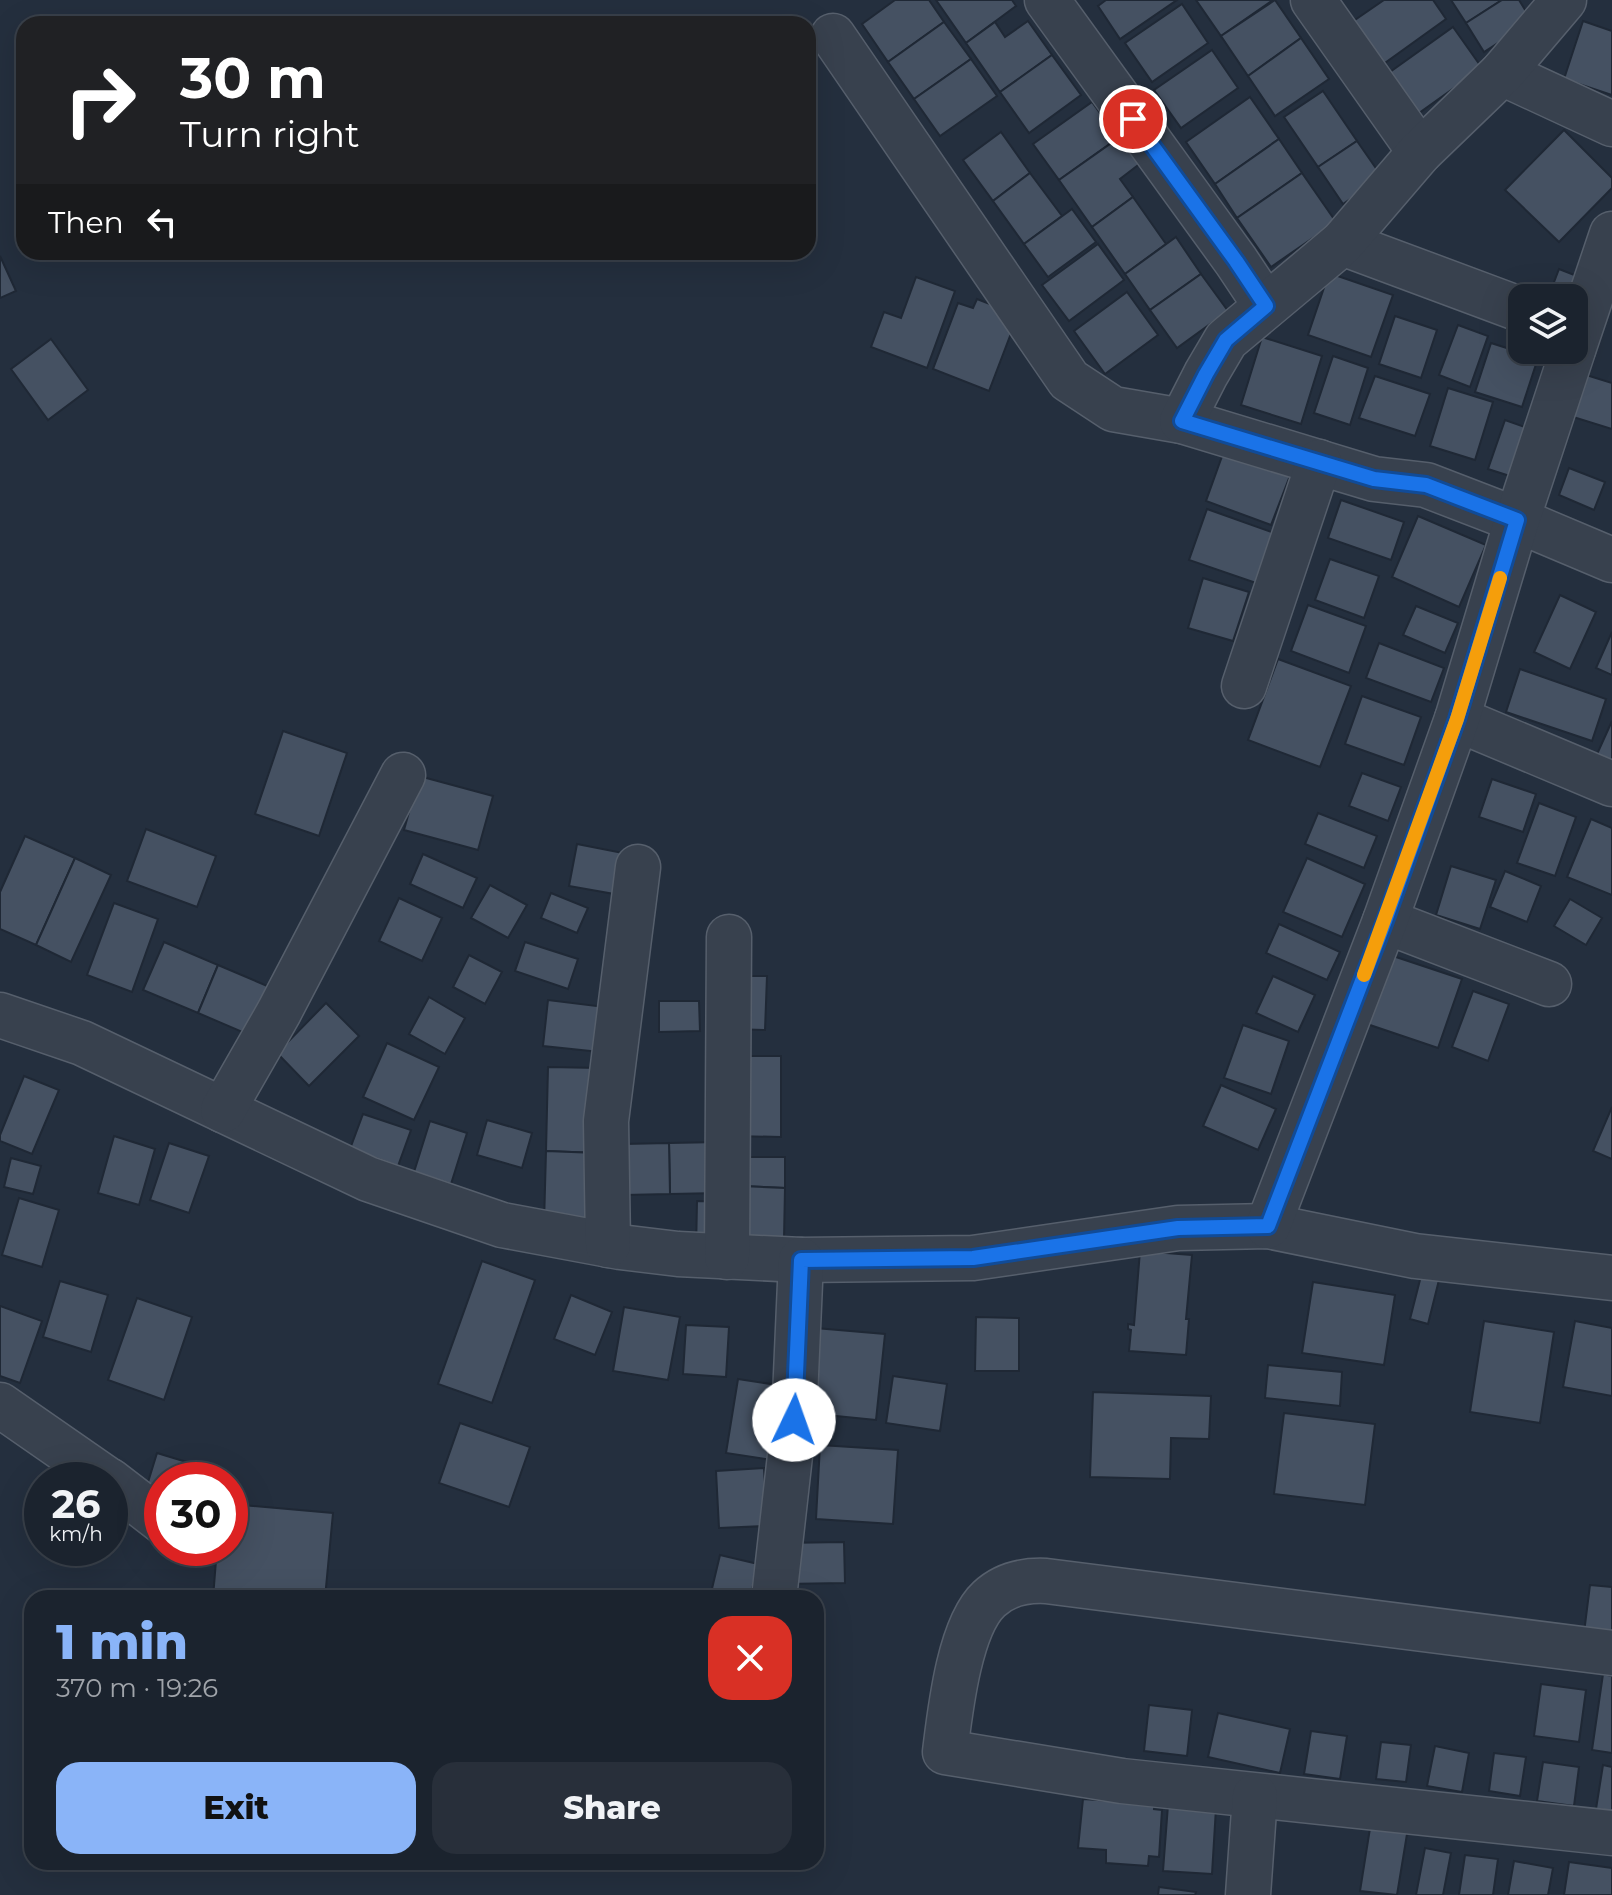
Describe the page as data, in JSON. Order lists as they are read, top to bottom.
{
  "page": {
    "turn": ["30 m", "Turn right"],
    "then": "Then",
    "speed": "26 km/h",
    "limit": "30",
    "heading": ["1 min", "370 m · 19:26"],
    "buttons": ["Exit", "Share"]
  }
}
